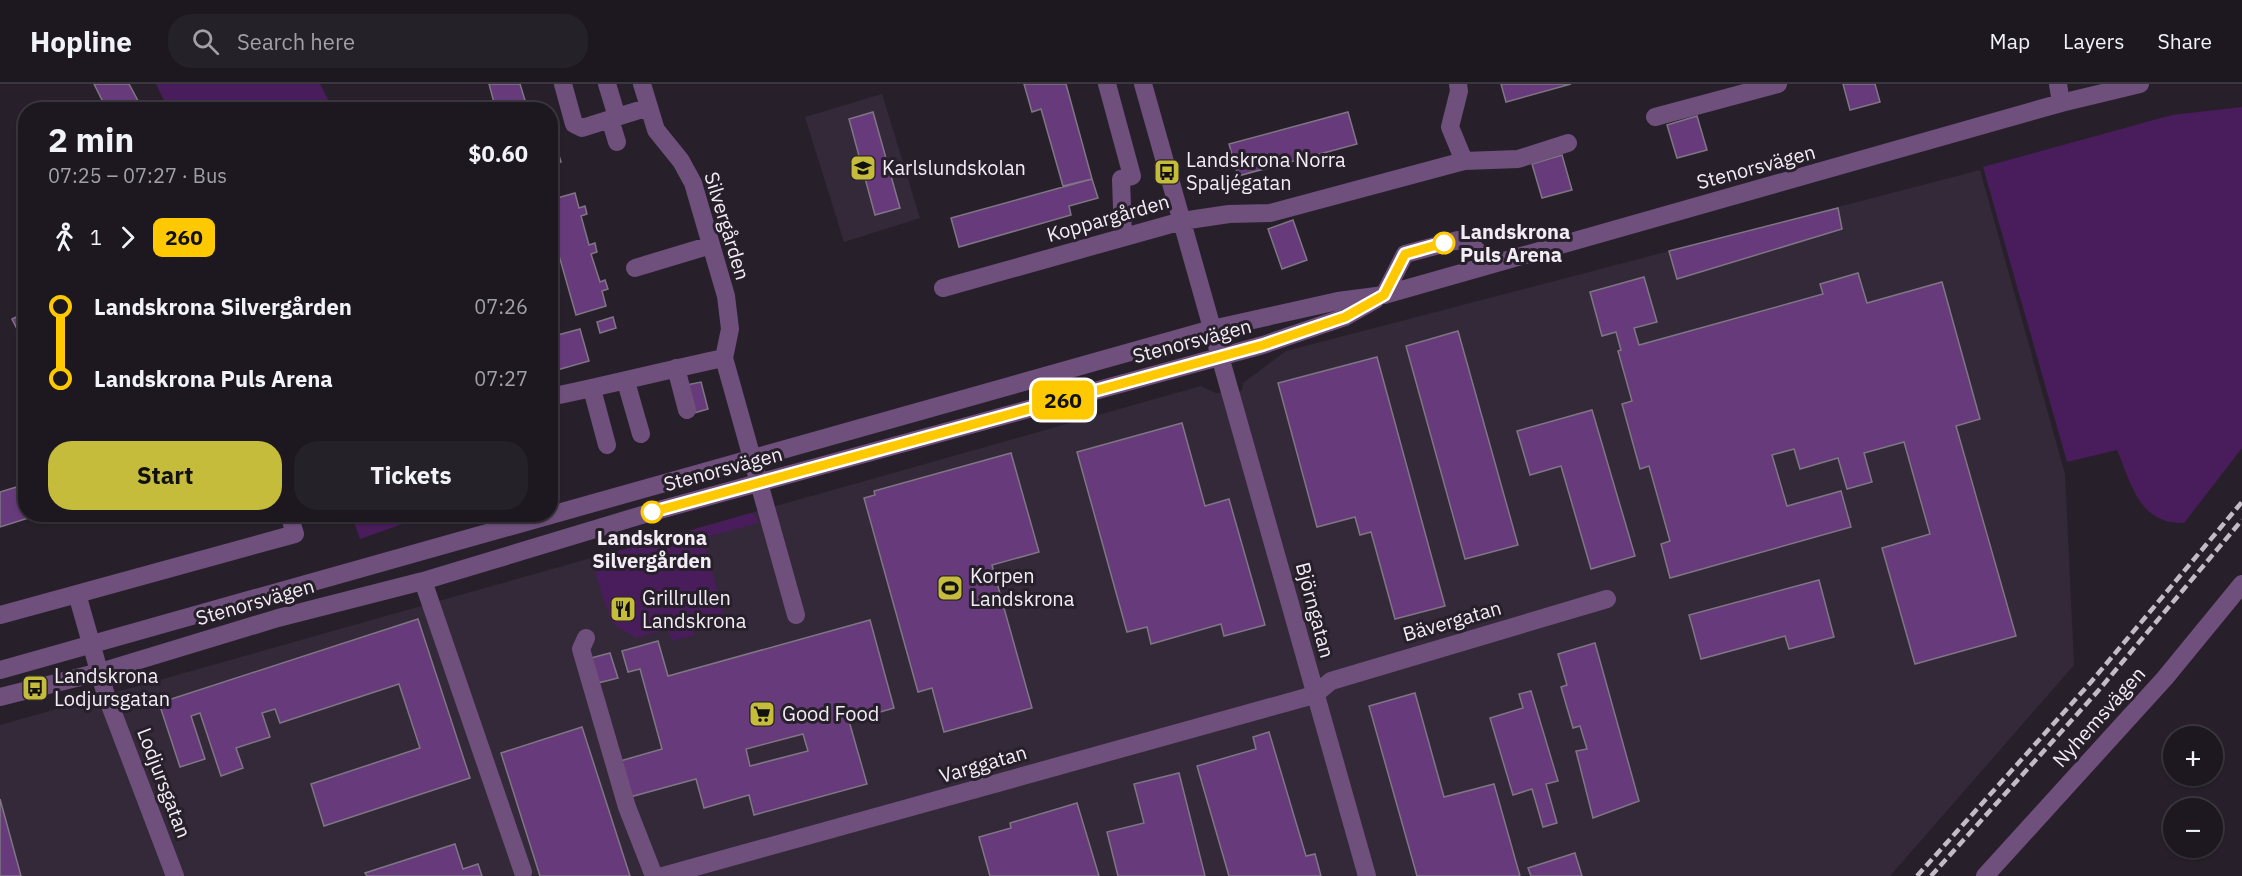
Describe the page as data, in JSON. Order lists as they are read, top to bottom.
{
  "streets": {
    "street": [
      "Stenorsvägen",
      "Koppargården",
      "Silvergården",
      "Björngatan",
      "Bävergatan",
      "Nyhemsvägen",
      "Varggatan",
      "Lodjursgatan"
    ]
  },
  "crossings": [
    ["Stenorsvägen", "Silvergården"],
    ["Stenorsvägen", "Björngatan"],
    ["Stenorsvägen", "Lodjursgatan"],
    ["Koppargården", "Björngatan"],
    ["Björngatan", "Bävergatan"],
    ["Björngatan", "Varggatan"],
    ["Bävergatan", "Varggatan"]
  ],
  "places": {
    "school or university": ["Karlslundskolan"],
    "bus stop": ["Landskrona Norra Spaljégatan", "Landskrona Lodjursgatan"],
    "other": ["Landskrona Puls Arena", "Landskrona Silvergården"],
    "sports": ["Korpen Landskrona"],
    "restaurant": ["Grillrullen Landskrona"],
    "supermarket": ["Good Food"]
  },
  "lines": ["bus line 260"],
  "page": {
    "header": "Hopline",
    "search": "Search here",
    "nav": ["Map", "Layers", "Share"],
    "on_map": "260",
    "heading": ["2 min", "07:25 – 07:27 · Bus", "$0.60"],
    "legs": ["1", "260"],
    "list": [
      {
        "name": "Landskrona Silvergården",
        "value": "07:26"
      },
      {
        "name": "Landskrona Puls Arena",
        "value": "07:27"
      }
    ],
    "buttons": ["Start", "Tickets"],
    "map_buttons": ["+", "−"]
  }
}
